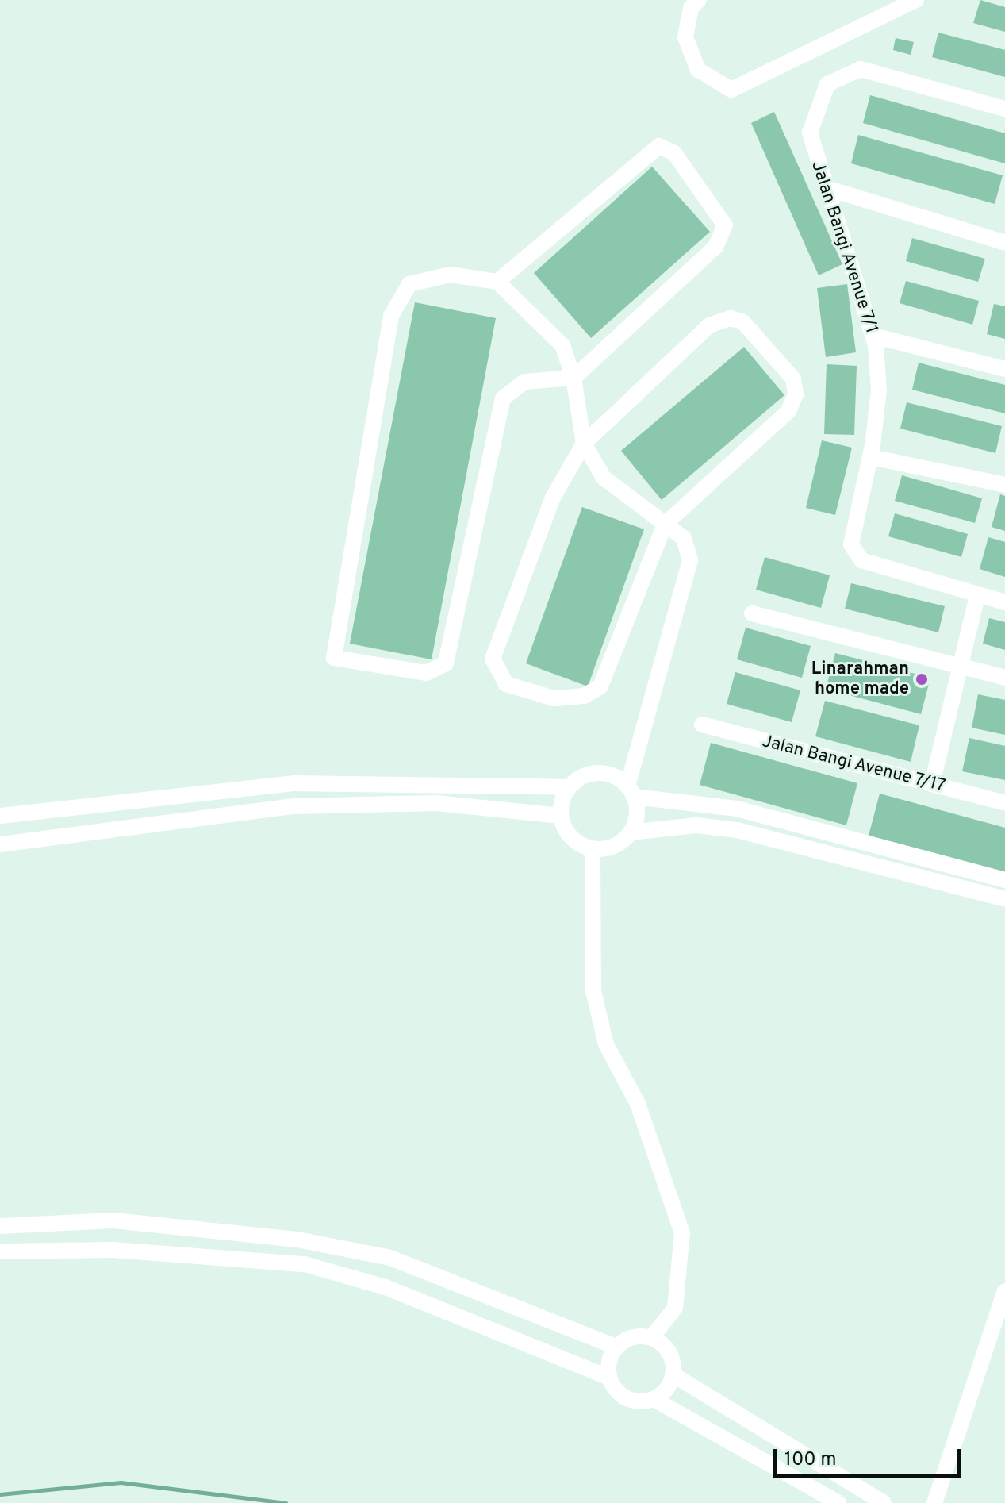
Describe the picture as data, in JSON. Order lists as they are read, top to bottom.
{
  "streets": {
    "street": ["Jalan Bangi Avenue 7/1", "Jalan Bangi Avenue 7/17"]
  },
  "places": ["Linarahman home made"],
  "scale_bar": "100 m"
}
